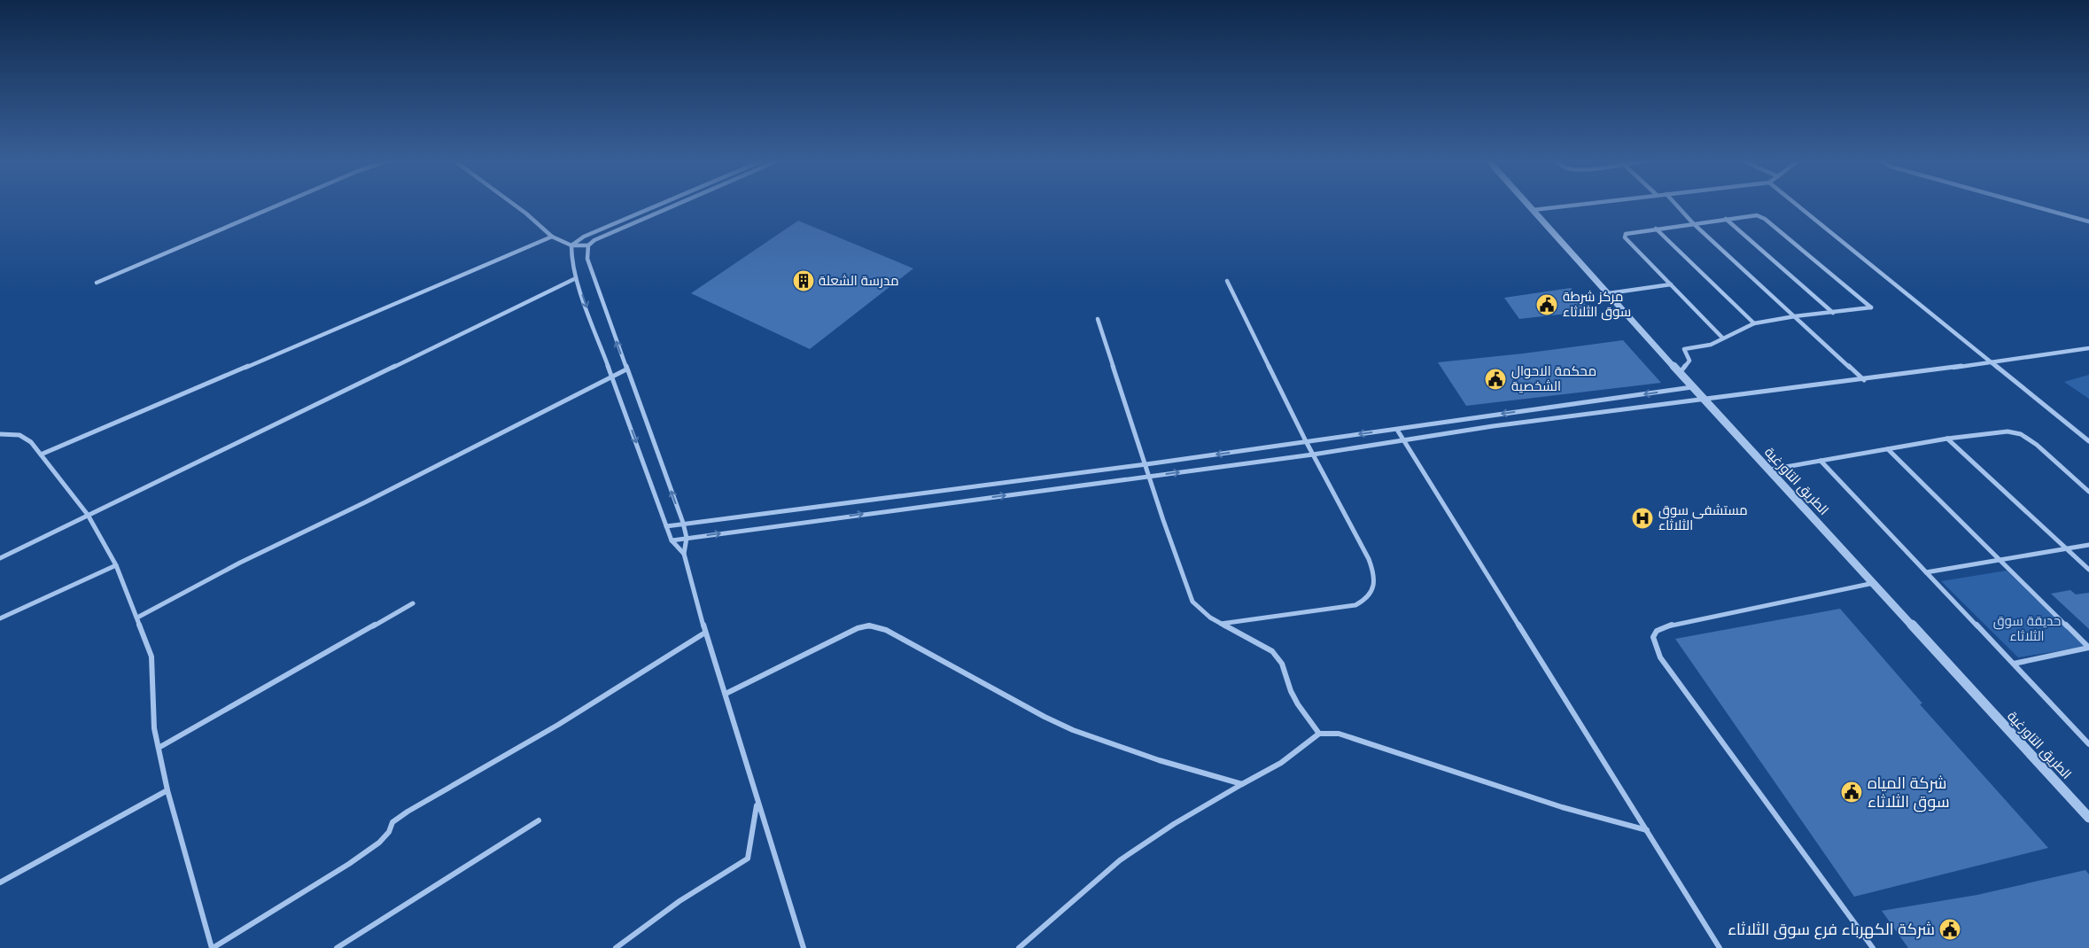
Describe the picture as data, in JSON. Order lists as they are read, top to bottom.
{
  "streets": {
    "street": ["الطريق التاورغية"]
  },
  "parks": ["حديقة سوق الثلاثاء"],
  "places": {
    "building": ["مدرسة الشعلة"],
    "public building": [
      "مركز شرطة سوق الثلاثاء",
      "محكمة الاحوال الشخصية",
      "شركة المياه سوق الثلاثاء",
      "شركة الكهرباء فرع سوق الثلاثاء"
    ],
    "hospital": ["مستشفى سوق الثلاثاء"]
  }
}
